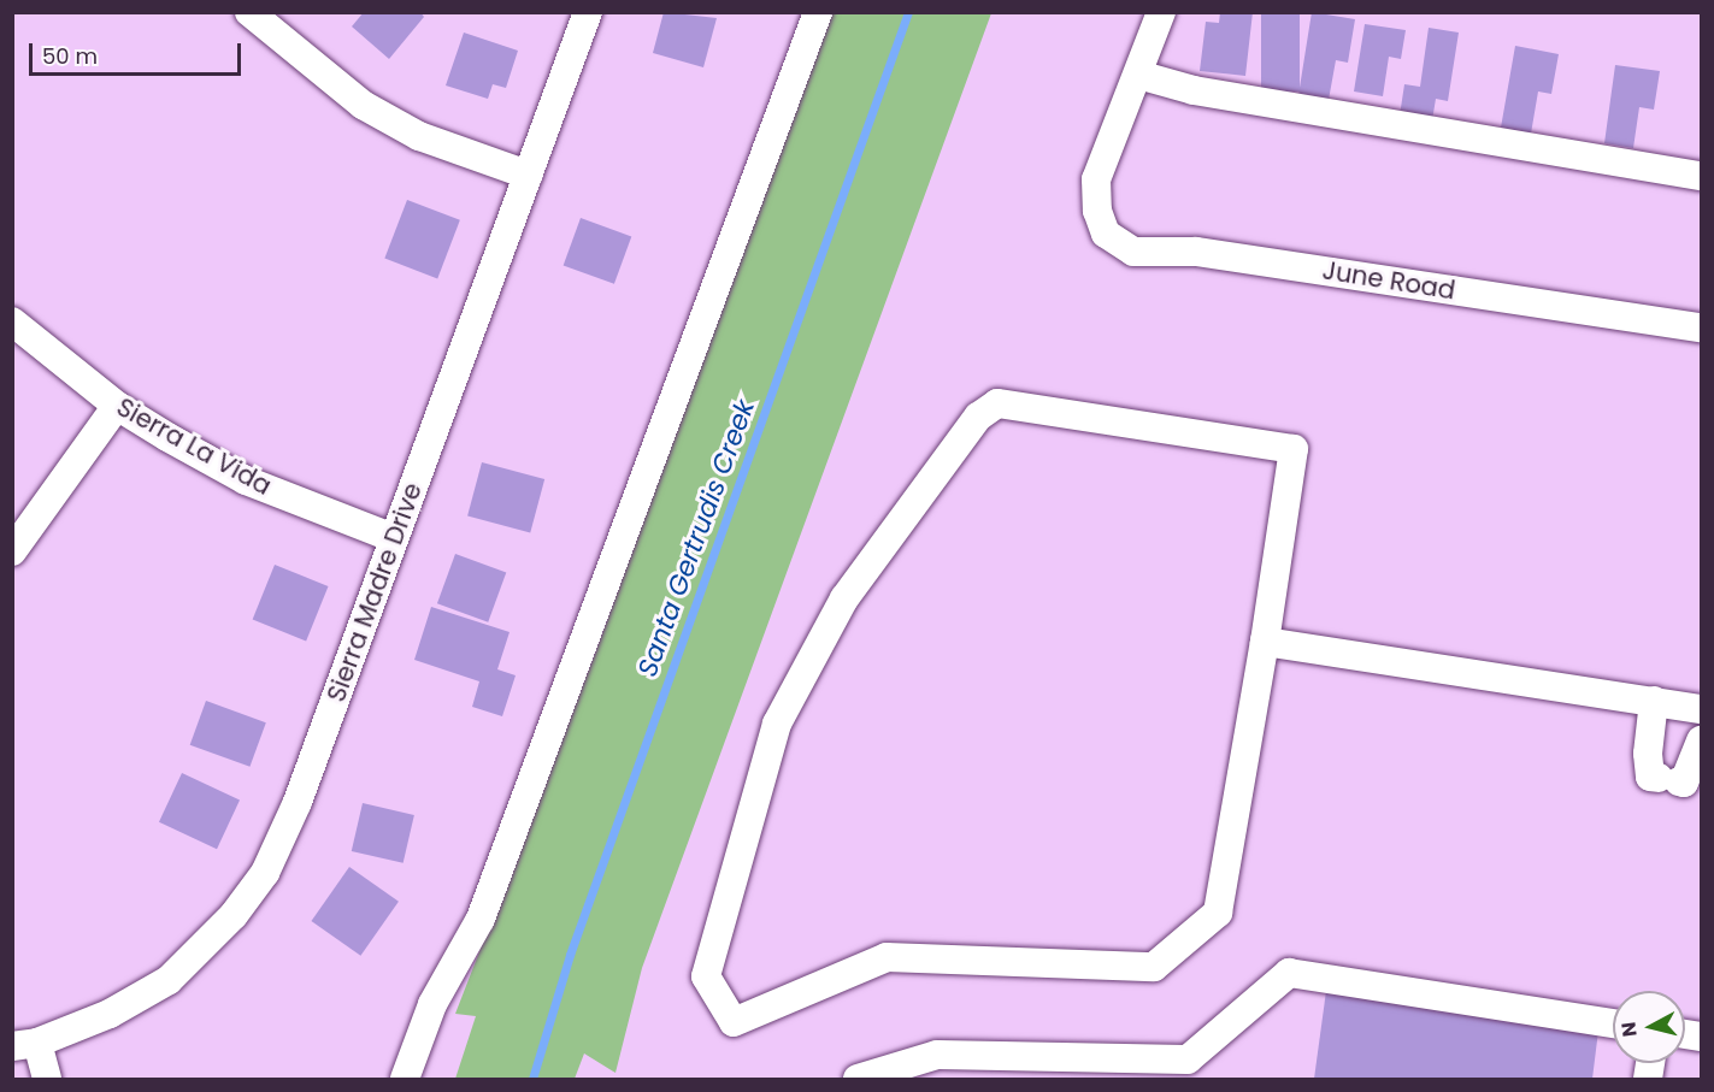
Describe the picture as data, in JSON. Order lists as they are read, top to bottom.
{
  "streets": {
    "street": ["June Road", "Sierra La Vida", "Sierra Madre Drive"]
  },
  "crossings": [
    ["Sierra La Vida", "Sierra Madre Drive"]
  ],
  "water": ["Santa Gertrudis Creek"],
  "scale_bar": "50 m",
  "north": "left"
}
